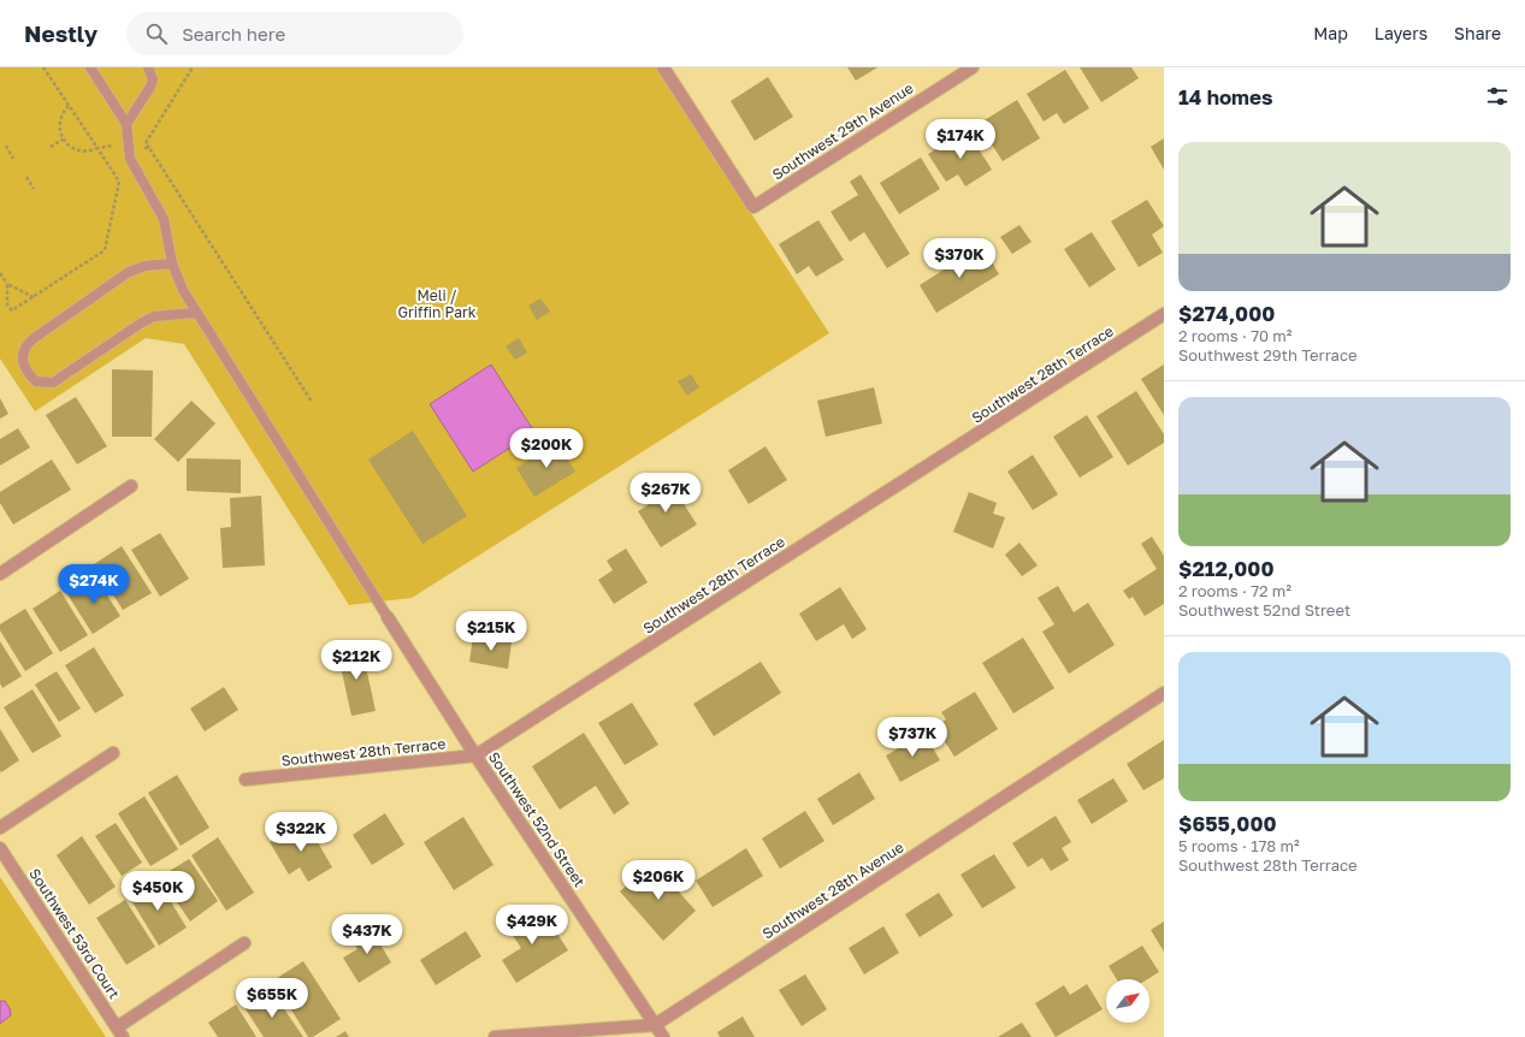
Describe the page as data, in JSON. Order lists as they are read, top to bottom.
{
  "streets": {
    "street": [
      "Southwest 29th Avenue",
      "Southwest 28th Terrace",
      "Southwest 52nd Street",
      "Southwest 28th Avenue",
      "Southwest 53rd Court"
    ]
  },
  "crossings": [
    ["Southwest 28th Terrace", "Southwest 52nd Street"],
    ["Southwest 52nd Street", "Southwest 28th Avenue"]
  ],
  "parks": ["Meli / Griffin Park"],
  "north": "top right",
  "page": {
    "header": "Nestly",
    "search": "Search here",
    "nav": ["Map", "Layers", "Share"],
    "heading": "14 homes",
    "price": [
      "$174K",
      "$370K",
      "$200K",
      "$267K",
      "$274K",
      "$215K",
      "$212K",
      "$737K",
      "$322K",
      "$206K",
      "$450K",
      "$429K",
      "$437K",
      "$655K"
    ],
    "list": [
      {
        "name": "$274,000",
        "note": "2 rooms · 70 m² · Southwest 29th Terrace"
      },
      {
        "name": "$212,000",
        "note": "2 rooms · 72 m² · Southwest 52nd Street"
      },
      {
        "name": "$655,000",
        "note": "5 rooms · 178 m² · Southwest 28th Terrace"
      }
    ]
  }
}
